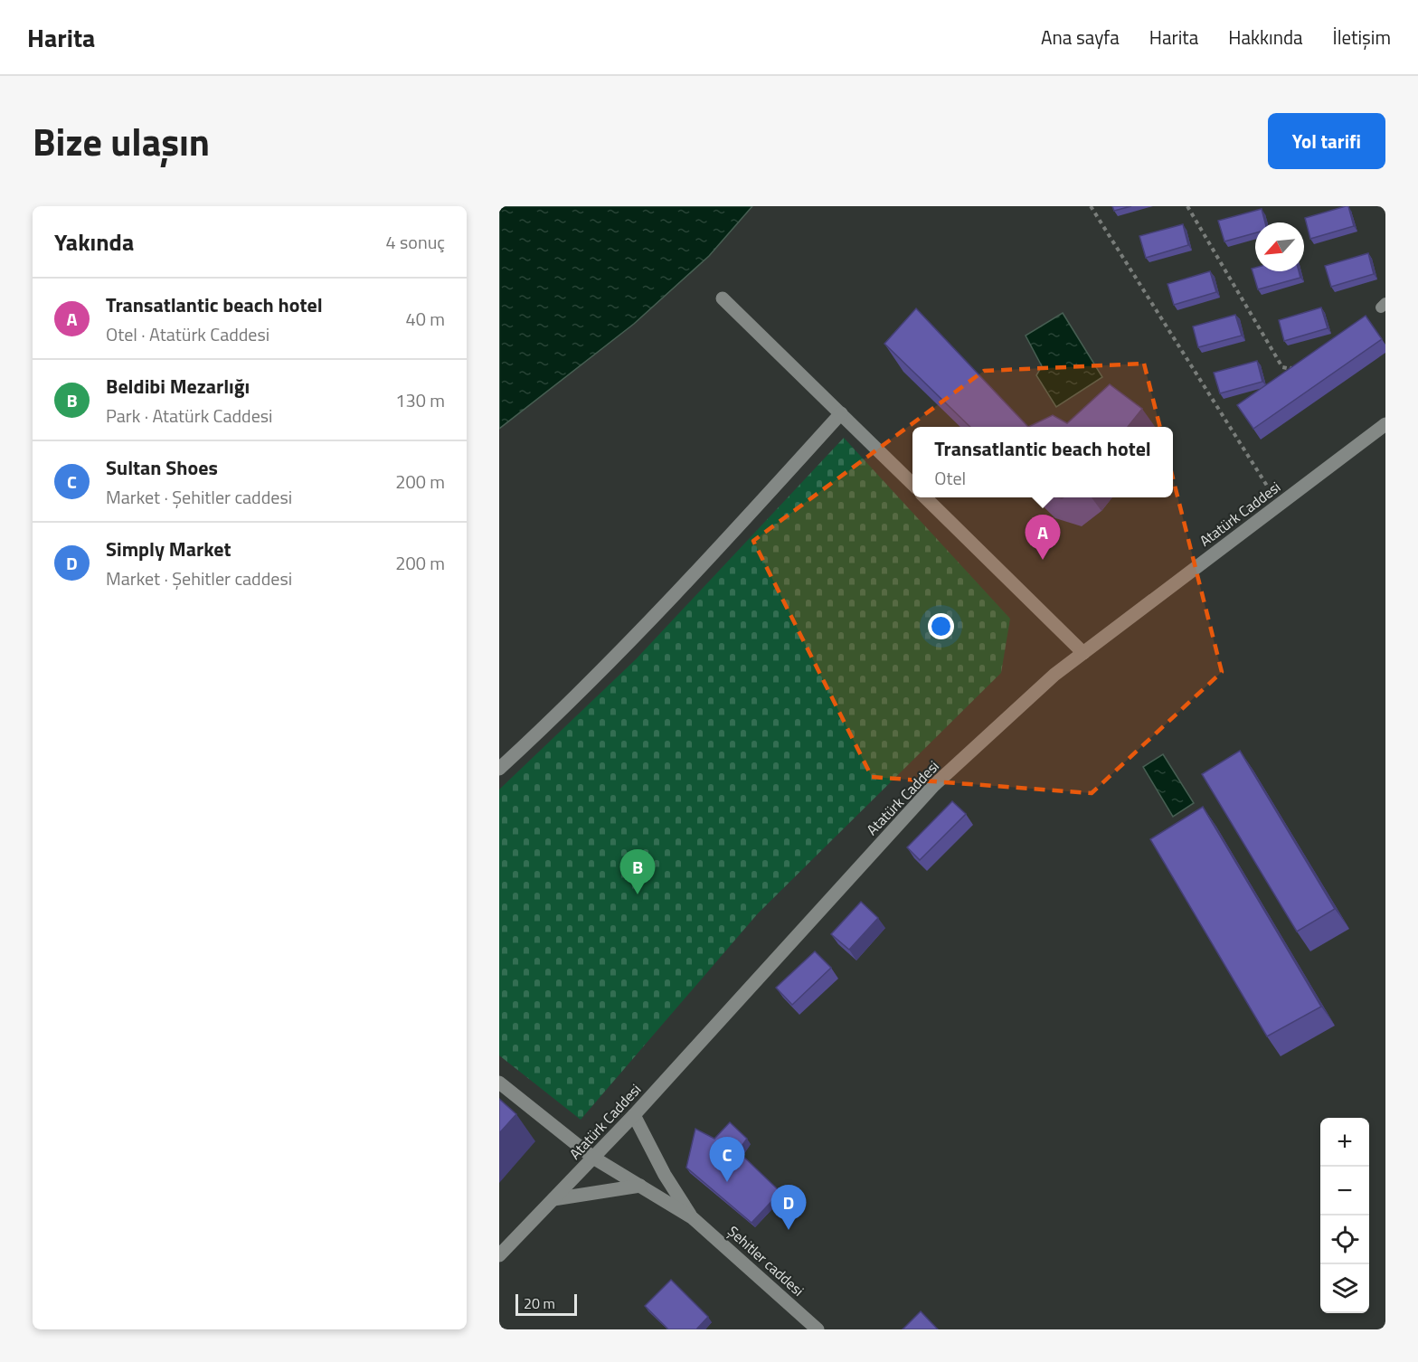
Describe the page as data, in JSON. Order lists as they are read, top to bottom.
{
  "streets": {
    "street": ["Atatürk Caddesi", "Şehitler caddesi"]
  },
  "crossings": [
    ["Atatürk Caddesi", "Şehitler caddesi"]
  ],
  "scale_bar": "20 m",
  "north": "bottom left",
  "page": {
    "header": "Harita",
    "nav": [
      "Ana sayfa",
      "Harita",
      "Hakkında",
      "İletişim"
    ],
    "title": "Bize ulaşın",
    "buttons": "Yol tarifi",
    "heading": ["Yakında", "4 sonuç"],
    "list": [
      {
        "mark": "A",
        "name": "Transatlantic beach hotel",
        "note": "Otel · Atatürk Caddesi",
        "value": "40 m"
      },
      {
        "mark": "B",
        "name": "Beldibi Mezarlığı",
        "note": "Park · Atatürk Caddesi",
        "value": "130 m"
      },
      {
        "mark": "C",
        "name": "Sultan Shoes",
        "note": "Market · Şehitler caddesi",
        "value": "200 m"
      },
      {
        "mark": "D",
        "name": "Simply Market",
        "note": "Market · Şehitler caddesi",
        "value": "200 m"
      }
    ],
    "popup": ["Transatlantic beach hotel", "Otel"],
    "pins": [
      "A",
      "B",
      "C",
      "D"
    ],
    "map_buttons": ["+", "−"],
    "scale": "20 m"
  }
}
